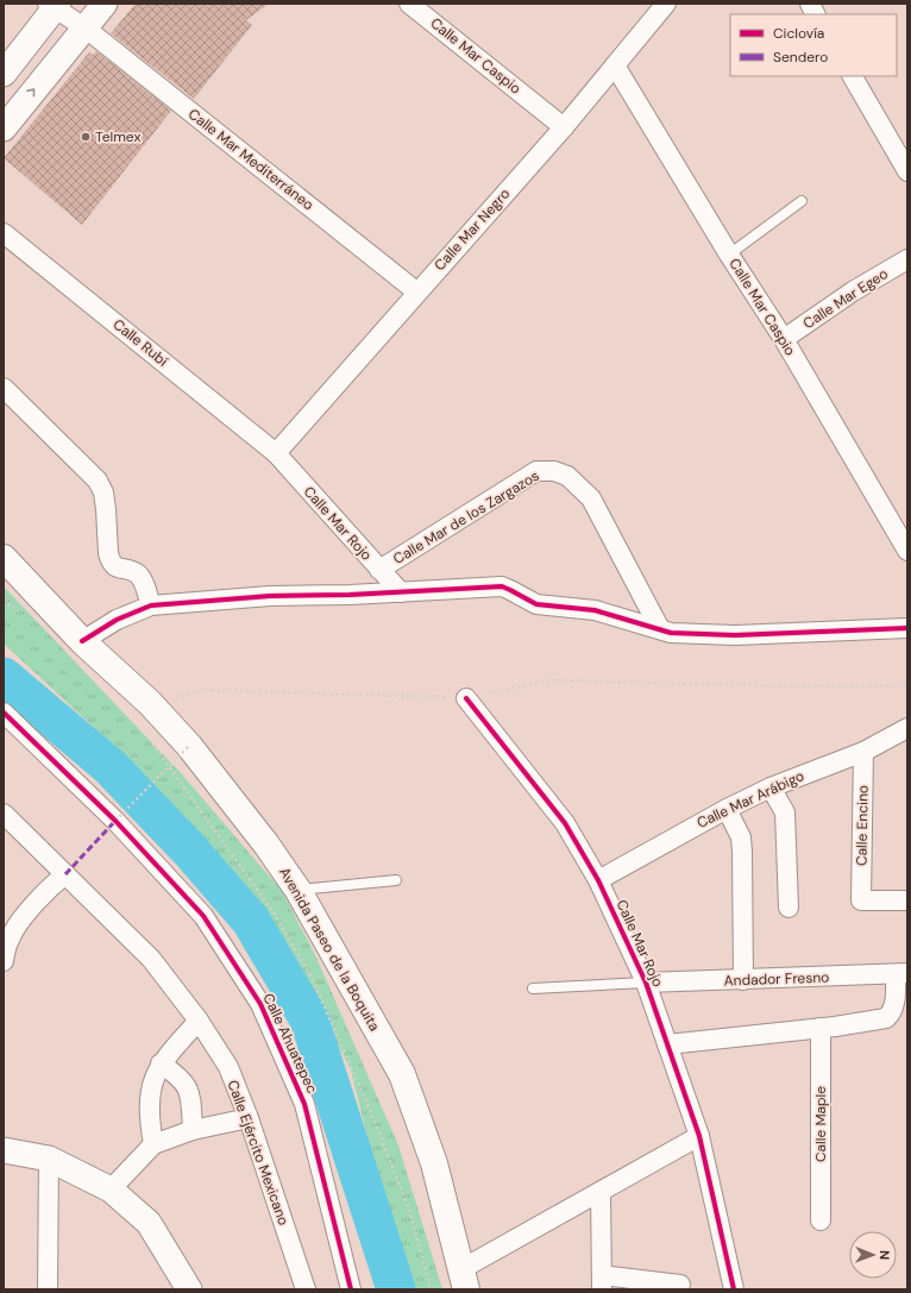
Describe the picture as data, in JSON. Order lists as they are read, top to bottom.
{
  "streets": {
    "main road": ["Avenida Paseo de la Boquita"],
    "street": [
      "Calle Mar Caspio",
      "Calle Mar Mediterráneo",
      "Calle Mar Negro",
      "Calle Mar Egeo",
      "Calle Rubí",
      "Calle Mar de los Zargazos",
      "Calle Mar Rojo",
      "Calle Mar Arábigo",
      "Calle Encino",
      "Andador Fresno",
      "Calle Ahuatepec",
      "Calle Maple",
      "Calle Ejército Mexicano"
    ]
  },
  "crossings": [
    ["Calle Mar Caspio", "Calle Mar Negro"],
    ["Calle Mar Caspio", "Calle Mar Egeo"],
    ["Calle Mar Mediterráneo", "Calle Mar Negro"],
    ["Calle Mar Negro", "Calle Rubí"],
    ["Calle Mar Negro", "Calle Mar Rojo"],
    ["Calle Rubí", "Calle Mar Rojo"],
    ["Calle Mar de los Zargazos", "Calle Mar Rojo"],
    ["Calle Mar Rojo", "Calle Mar Arábigo"],
    ["Calle Mar Rojo", "Andador Fresno"],
    ["Calle Mar Arábigo", "Calle Encino"]
  ],
  "places": ["Telmex"],
  "legend": ["Ciclovía", "Sendero"],
  "north": "right"
}
